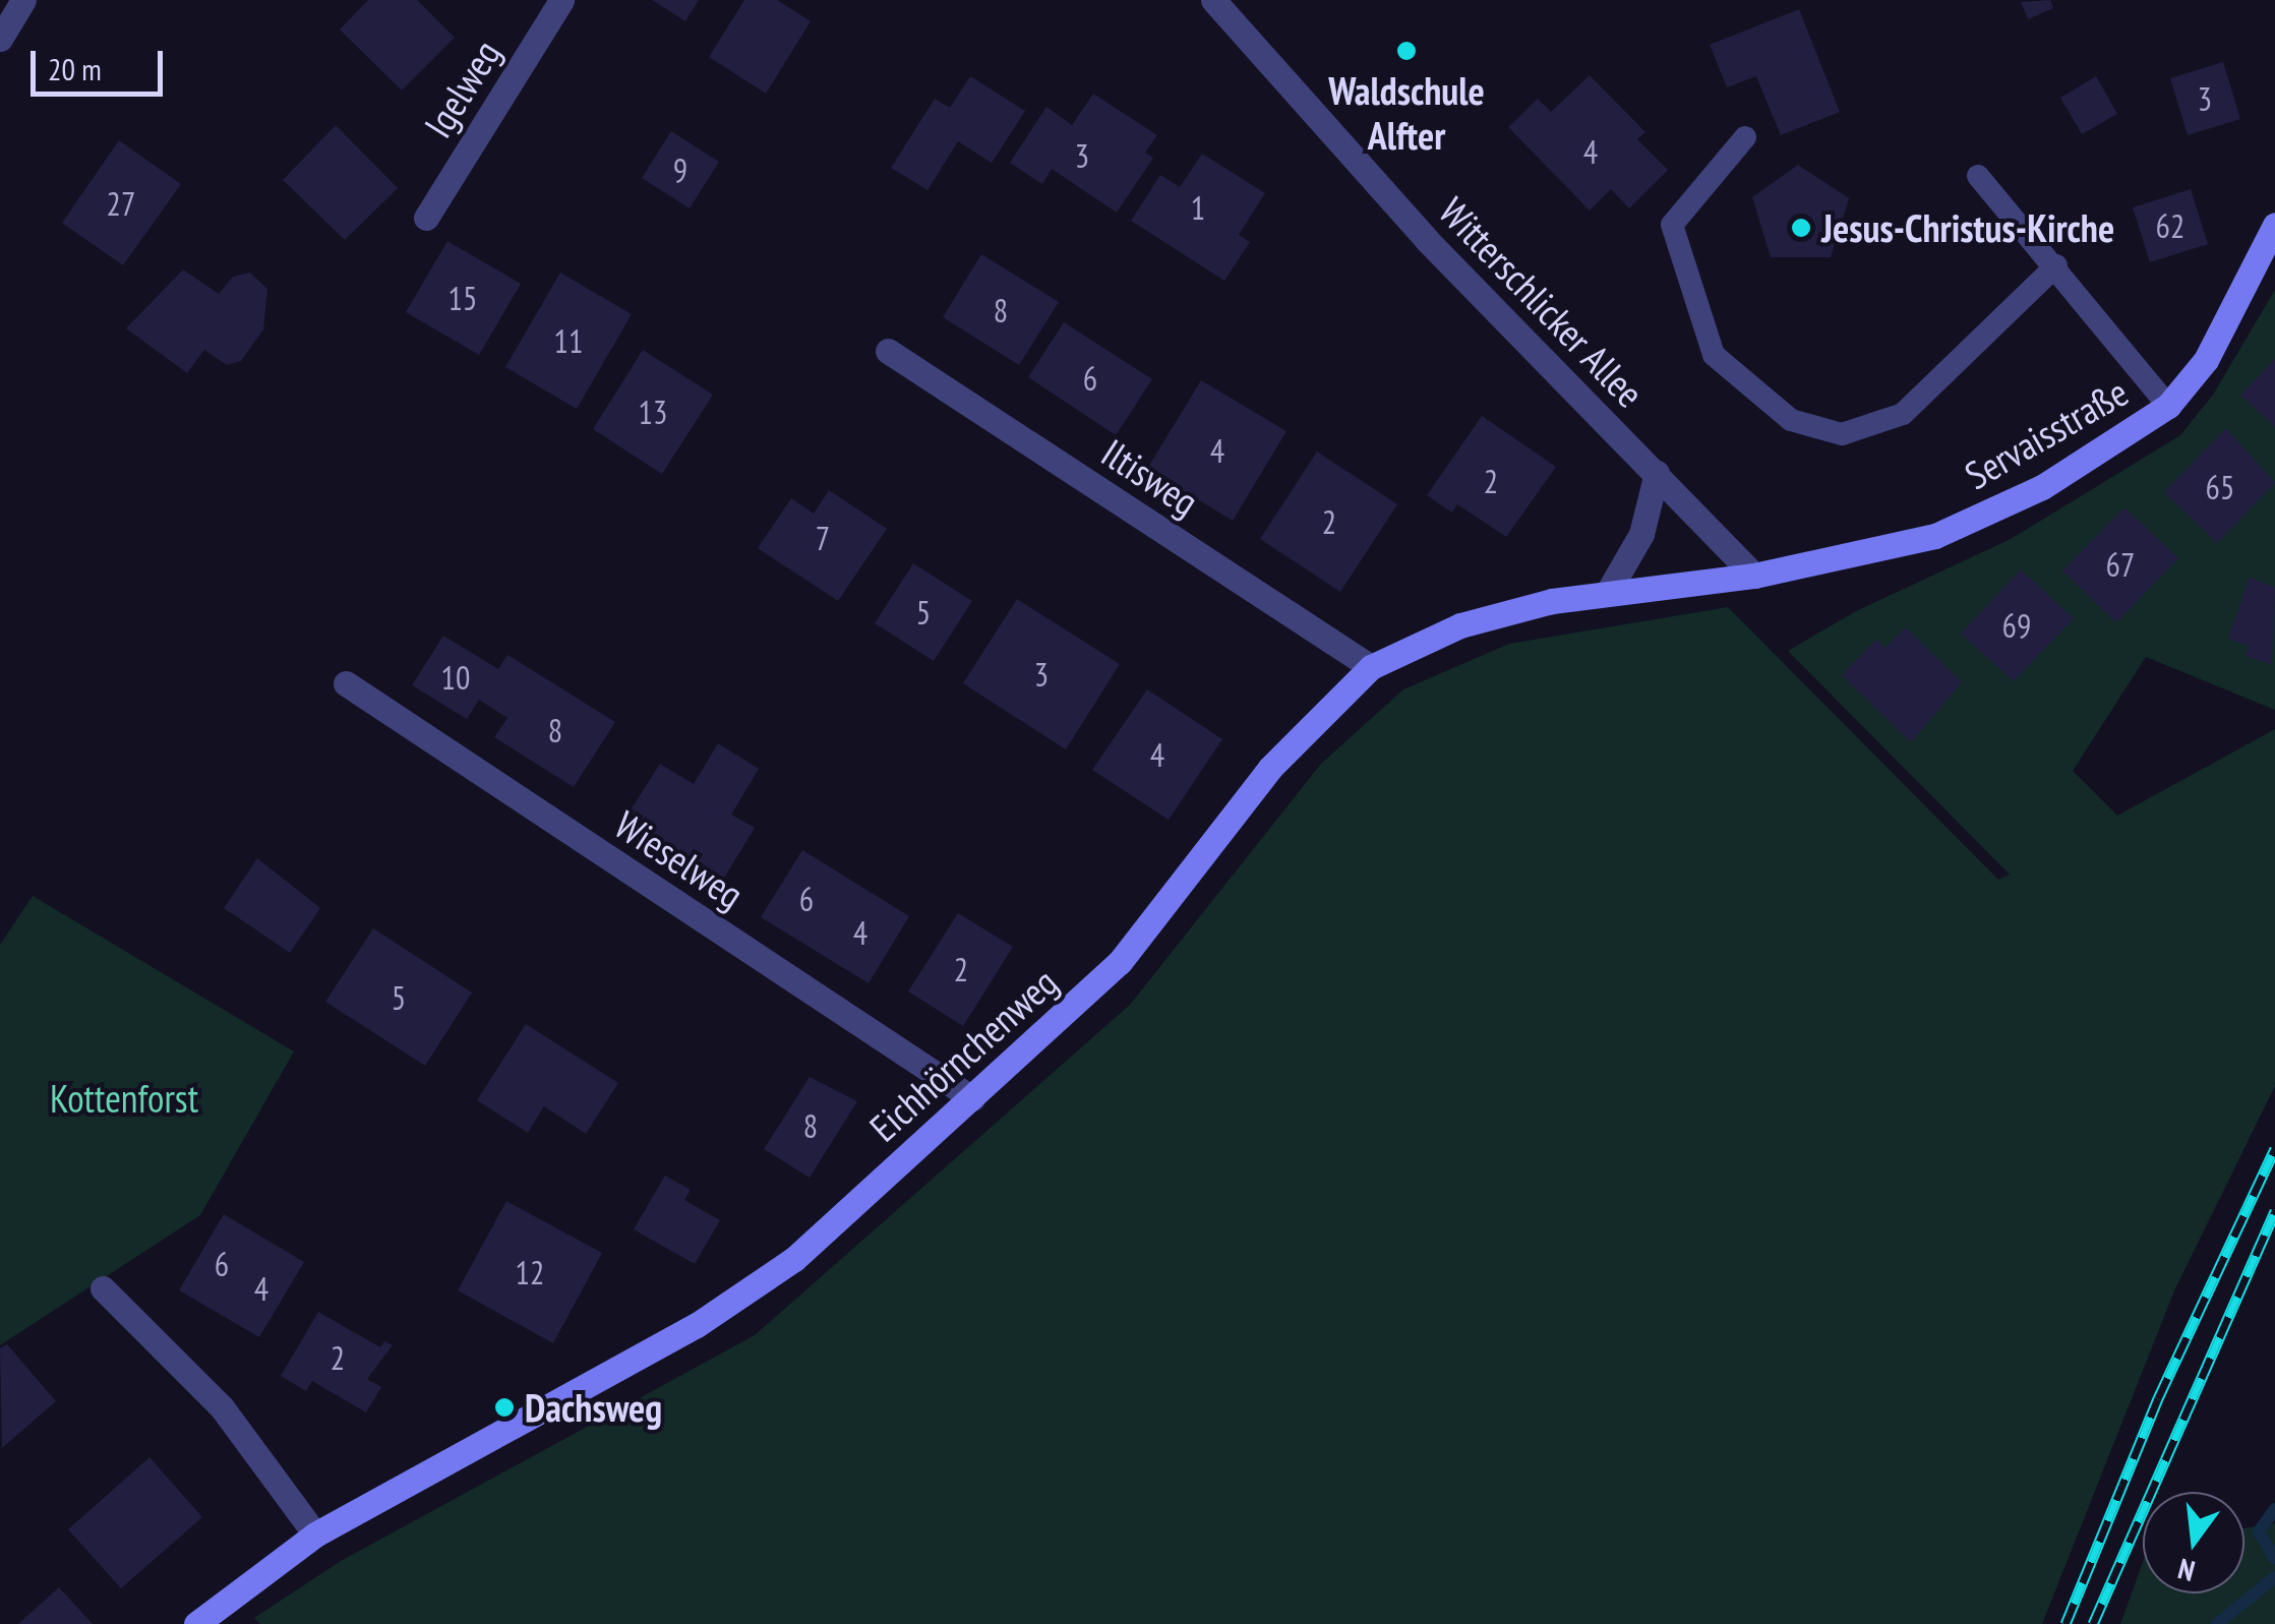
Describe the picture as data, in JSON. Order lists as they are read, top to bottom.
{
  "streets": {
    "street": [
      "Igelweg",
      "Witterschlicker Allee",
      "Servaisstraße",
      "Iltisweg",
      "Wieselweg",
      "Eichhörnchenweg"
    ]
  },
  "crossings": [
    ["Witterschlicker Allee", "Servaisstraße"],
    ["Witterschlicker Allee", "Eichhörnchenweg"],
    ["Servaisstraße", "Eichhörnchenweg"],
    ["Iltisweg", "Eichhörnchenweg"],
    ["Wieselweg", "Eichhörnchenweg"]
  ],
  "parks": ["Kottenforst"],
  "places": ["Waldschule Alfter", "Jesus-Christus-Kirche", "Dachsweg"],
  "house_numbers": [
    "3",
    "4",
    "3",
    "9",
    "27",
    "1",
    "62",
    "15",
    "8",
    "11",
    "6",
    "13",
    "4",
    "2",
    "65",
    "2",
    "7",
    "67",
    "5",
    "69",
    "3",
    "10",
    "8",
    "4",
    "6",
    "4",
    "2",
    "5",
    "8",
    "6",
    "12",
    "4",
    "2"
  ],
  "scale_bar": "20 m",
  "north": "bottom"
}
